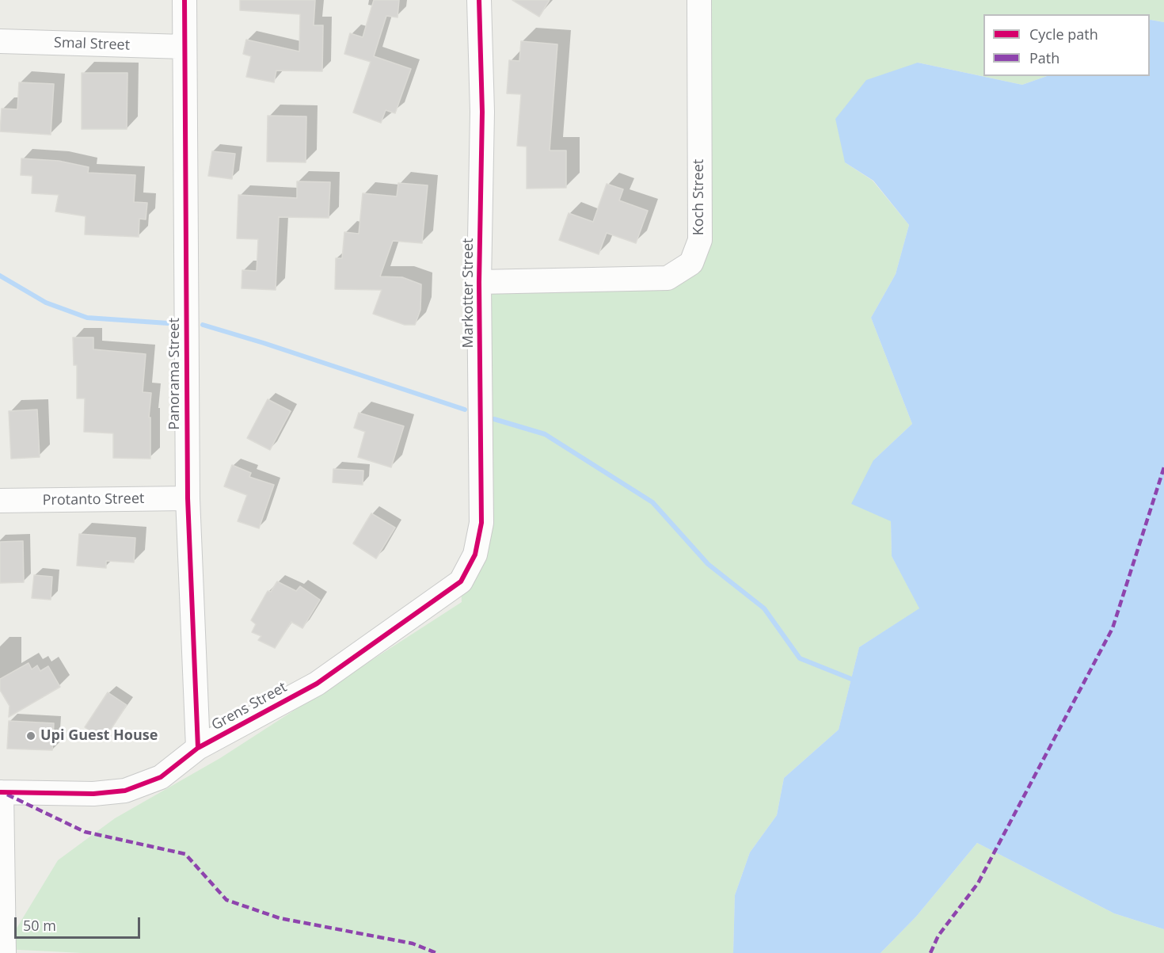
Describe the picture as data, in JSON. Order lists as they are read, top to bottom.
{
  "streets": {
    "street": [
      "Smal Street",
      "Koch Street",
      "Markotter Street",
      "Panorama Street",
      "Protanto Street",
      "Grens Street"
    ]
  },
  "crossings": [
    ["Smal Street", "Panorama Street"],
    ["Koch Street", "Markotter Street"],
    ["Markotter Street", "Grens Street"],
    ["Panorama Street", "Protanto Street"],
    ["Panorama Street", "Grens Street"]
  ],
  "places": ["Upi Guest House"],
  "legend": ["Cycle path", "Path"],
  "scale_bar": "50 m"
}
